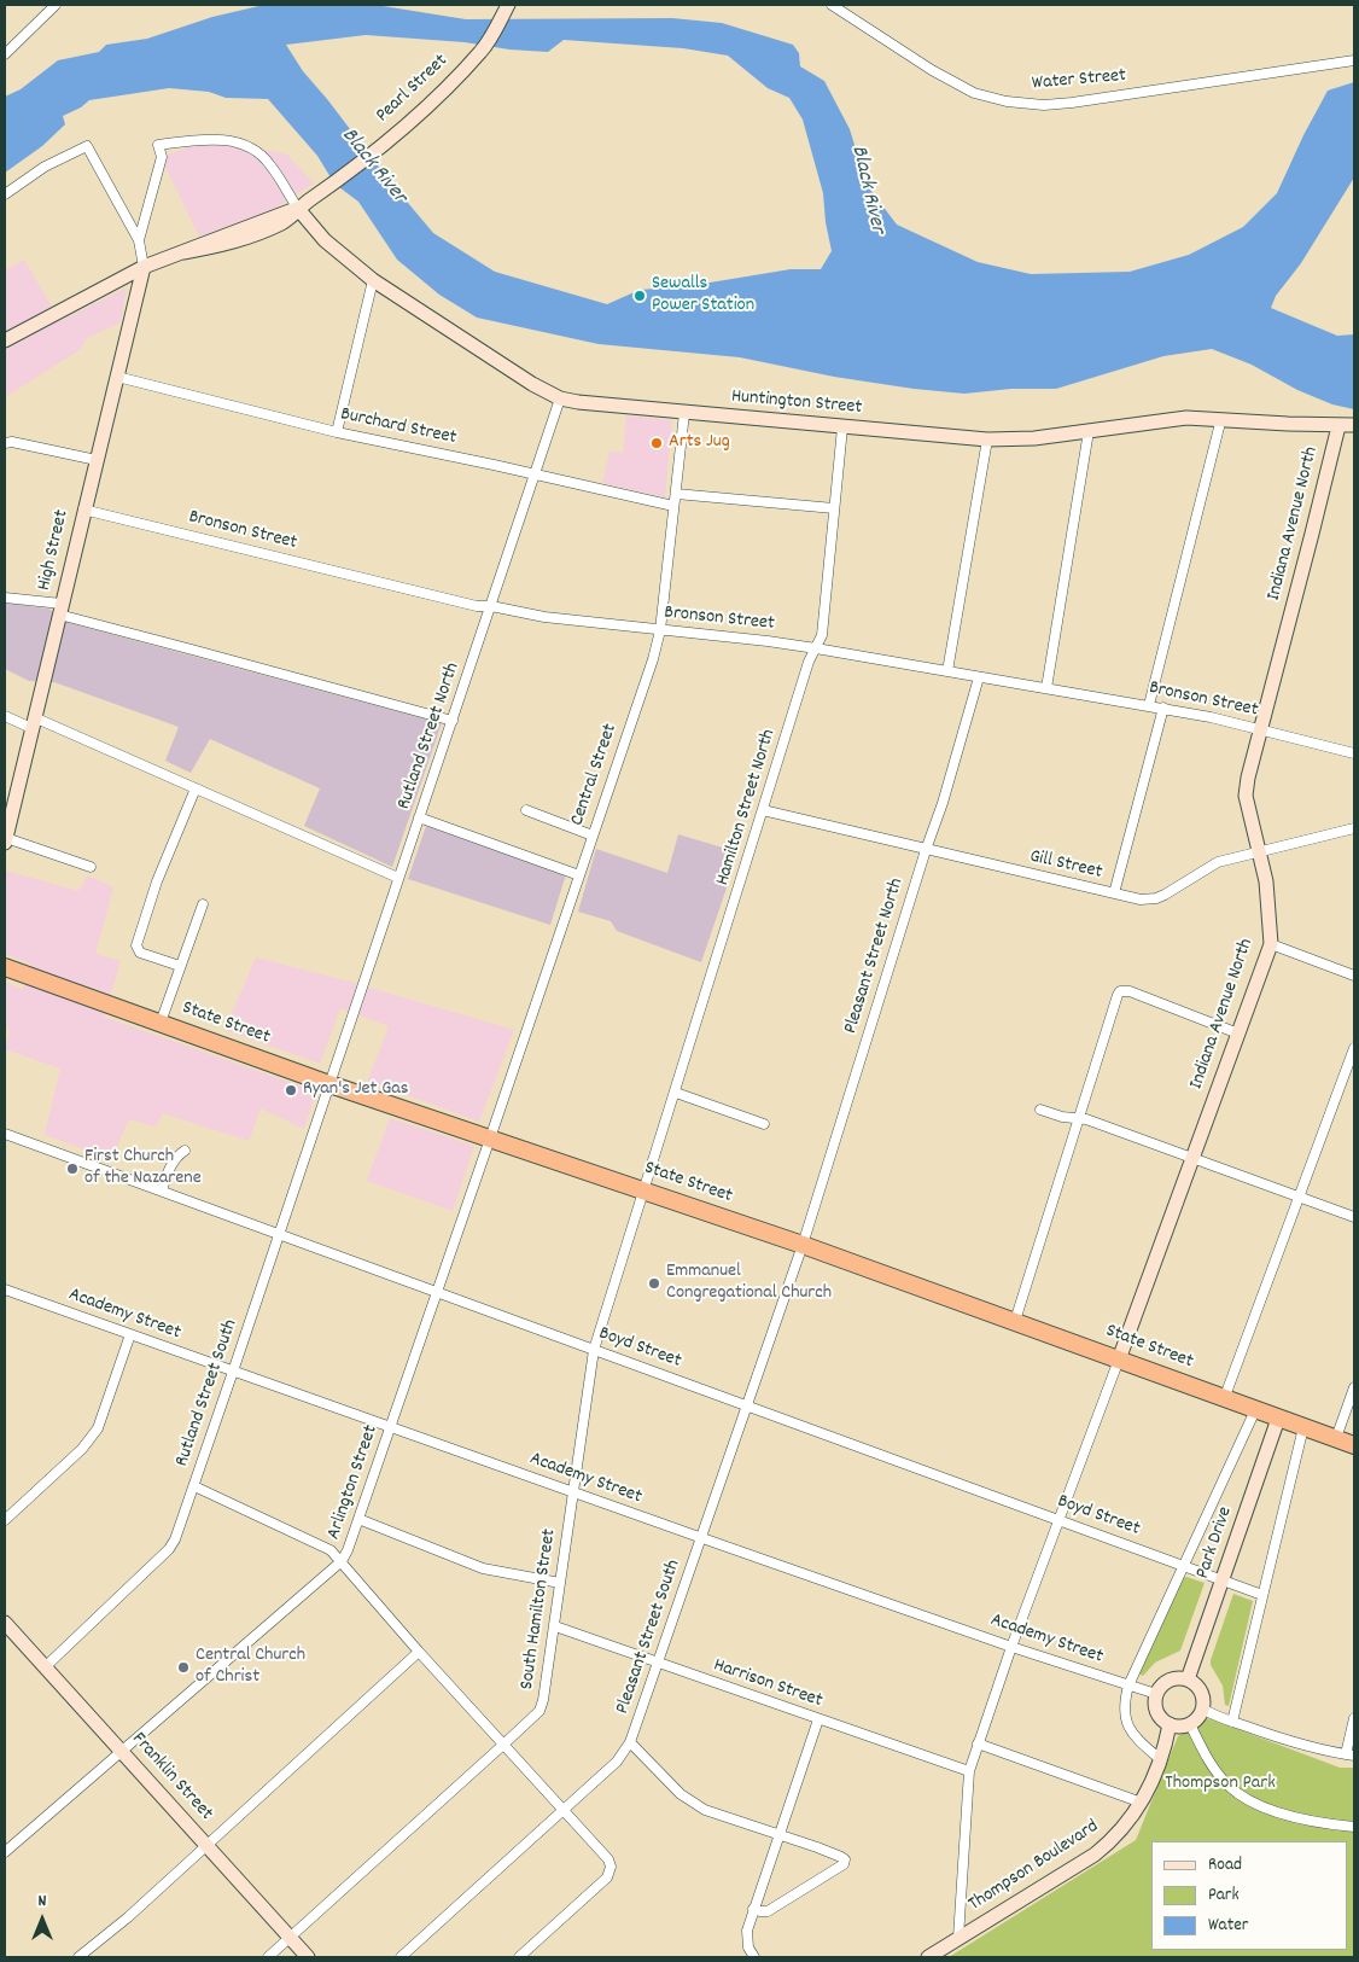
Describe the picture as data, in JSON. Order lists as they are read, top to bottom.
{
  "streets": {
    "highway": ["State Street"],
    "street": [
      "Water Street",
      "Pearl Street",
      "Huntington Street",
      "Burchard Street",
      "Indiana Avenue North",
      "Bronson Street",
      "High Street",
      "Rutland Street North",
      "Central Street",
      "Hamilton Street North",
      "Gill Street",
      "Pleasant Street North",
      "Academy Street",
      "Boyd Street",
      "Rutland Street South",
      "Arlington Street",
      "Park Drive",
      "South Hamilton Street",
      "Pleasant Street South",
      "Harrison Street",
      "Franklin Street",
      "Thompson Boulevard"
    ]
  },
  "crossings": [
    ["Pearl Street", "Huntington Street"],
    ["Pearl Street", "High Street"],
    ["Huntington Street", "Indiana Avenue North"],
    ["Huntington Street", "Rutland Street North"],
    ["Huntington Street", "Central Street"],
    ["Huntington Street", "Hamilton Street North"],
    ["Burchard Street", "High Street"],
    ["Burchard Street", "Rutland Street North"],
    ["Burchard Street", "Central Street"],
    ["Indiana Avenue North", "Bronson Street"],
    ["Indiana Avenue North", "Gill Street"],
    ["Indiana Avenue North", "State Street"],
    ["Bronson Street", "High Street"],
    ["Bronson Street", "Rutland Street North"],
    ["Bronson Street", "Central Street"],
    ["Bronson Street", "Hamilton Street North"],
    ["Bronson Street", "Pleasant Street North"],
    ["Rutland Street North", "State Street"],
    ["Rutland Street North", "Rutland Street South"],
    ["Central Street", "State Street"],
    ["Central Street", "Arlington Street"],
    ["Hamilton Street North", "Gill Street"],
    ["Hamilton Street North", "State Street"],
    ["Hamilton Street North", "South Hamilton Street"],
    ["Gill Street", "Pleasant Street North"],
    ["Pleasant Street North", "State Street"],
    ["Pleasant Street North", "Pleasant Street South"],
    ["State Street", "Rutland Street South"],
    ["State Street", "Arlington Street"],
    ["State Street", "Park Drive"],
    ["State Street", "South Hamilton Street"],
    ["State Street", "Pleasant Street South"],
    ["Academy Street", "Rutland Street South"],
    ["Academy Street", "Arlington Street"],
    ["Academy Street", "Park Drive"],
    ["Academy Street", "South Hamilton Street"],
    ["Academy Street", "Pleasant Street South"],
    ["Academy Street", "Thompson Boulevard"],
    ["Boyd Street", "Rutland Street South"],
    ["Boyd Street", "Arlington Street"],
    ["Boyd Street", "Park Drive"],
    ["Boyd Street", "South Hamilton Street"],
    ["Boyd Street", "Pleasant Street South"],
    ["Rutland Street South", "Franklin Street"],
    ["Arlington Street", "Franklin Street"],
    ["Park Drive", "Thompson Boulevard"],
    ["South Hamilton Street", "Harrison Street"],
    ["South Hamilton Street", "Franklin Street"],
    ["Pleasant Street South", "Harrison Street"]
  ],
  "water": ["Black River"],
  "parks": ["Thompson Park"],
  "places": [
    "Sewalls Power Station",
    "Arts Jug",
    "Ryan's Jet Gas",
    "First Church of the Nazarene",
    "Emmanuel Congregational Church",
    "Central Church of Christ"
  ],
  "legend": ["Road", "Park", "Water"],
  "north": "top"
}
